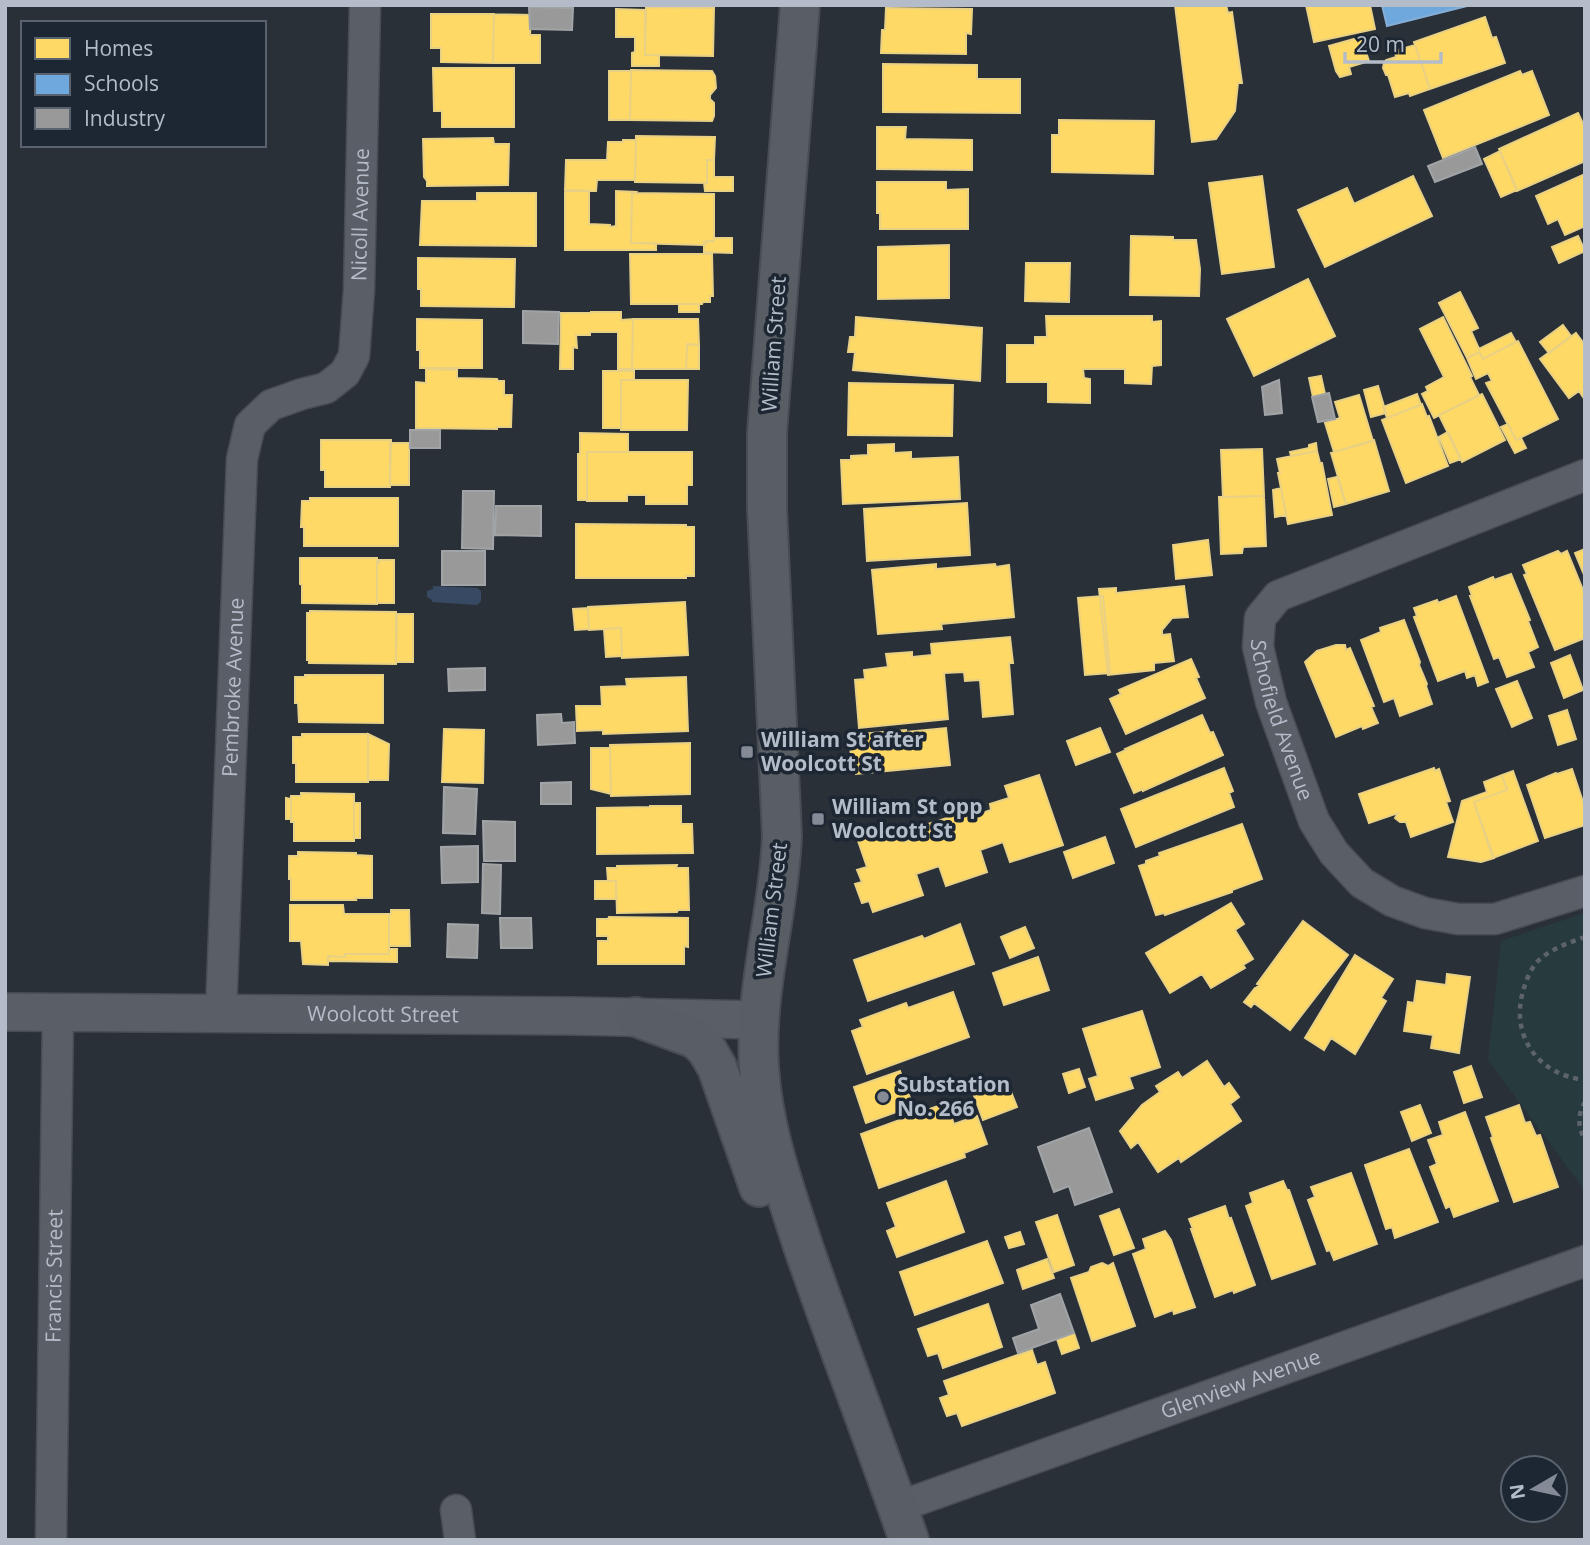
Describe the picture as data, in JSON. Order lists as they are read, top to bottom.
{
  "streets": {
    "main road": ["William Street"],
    "street": [
      "Nicoll Avenue",
      "Pembroke Avenue",
      "Schofield Avenue",
      "Woolcott Street",
      "Francis Street",
      "Glenview Avenue"
    ]
  },
  "crossings": [
    ["Nicoll Avenue", "Pembroke Avenue"],
    ["William Street", "Woolcott Street"],
    ["William Street", "Glenview Avenue"],
    ["Pembroke Avenue", "Woolcott Street"],
    ["Woolcott Street", "Francis Street"]
  ],
  "places": {
    "transit": ["William St after Woolcott St", "William St opp Woolcott St"],
    "other": ["Substation No. 266"]
  },
  "legend": ["Homes", "Schools", "Industry"],
  "scale_bar": "20 m",
  "north": "left"
}
